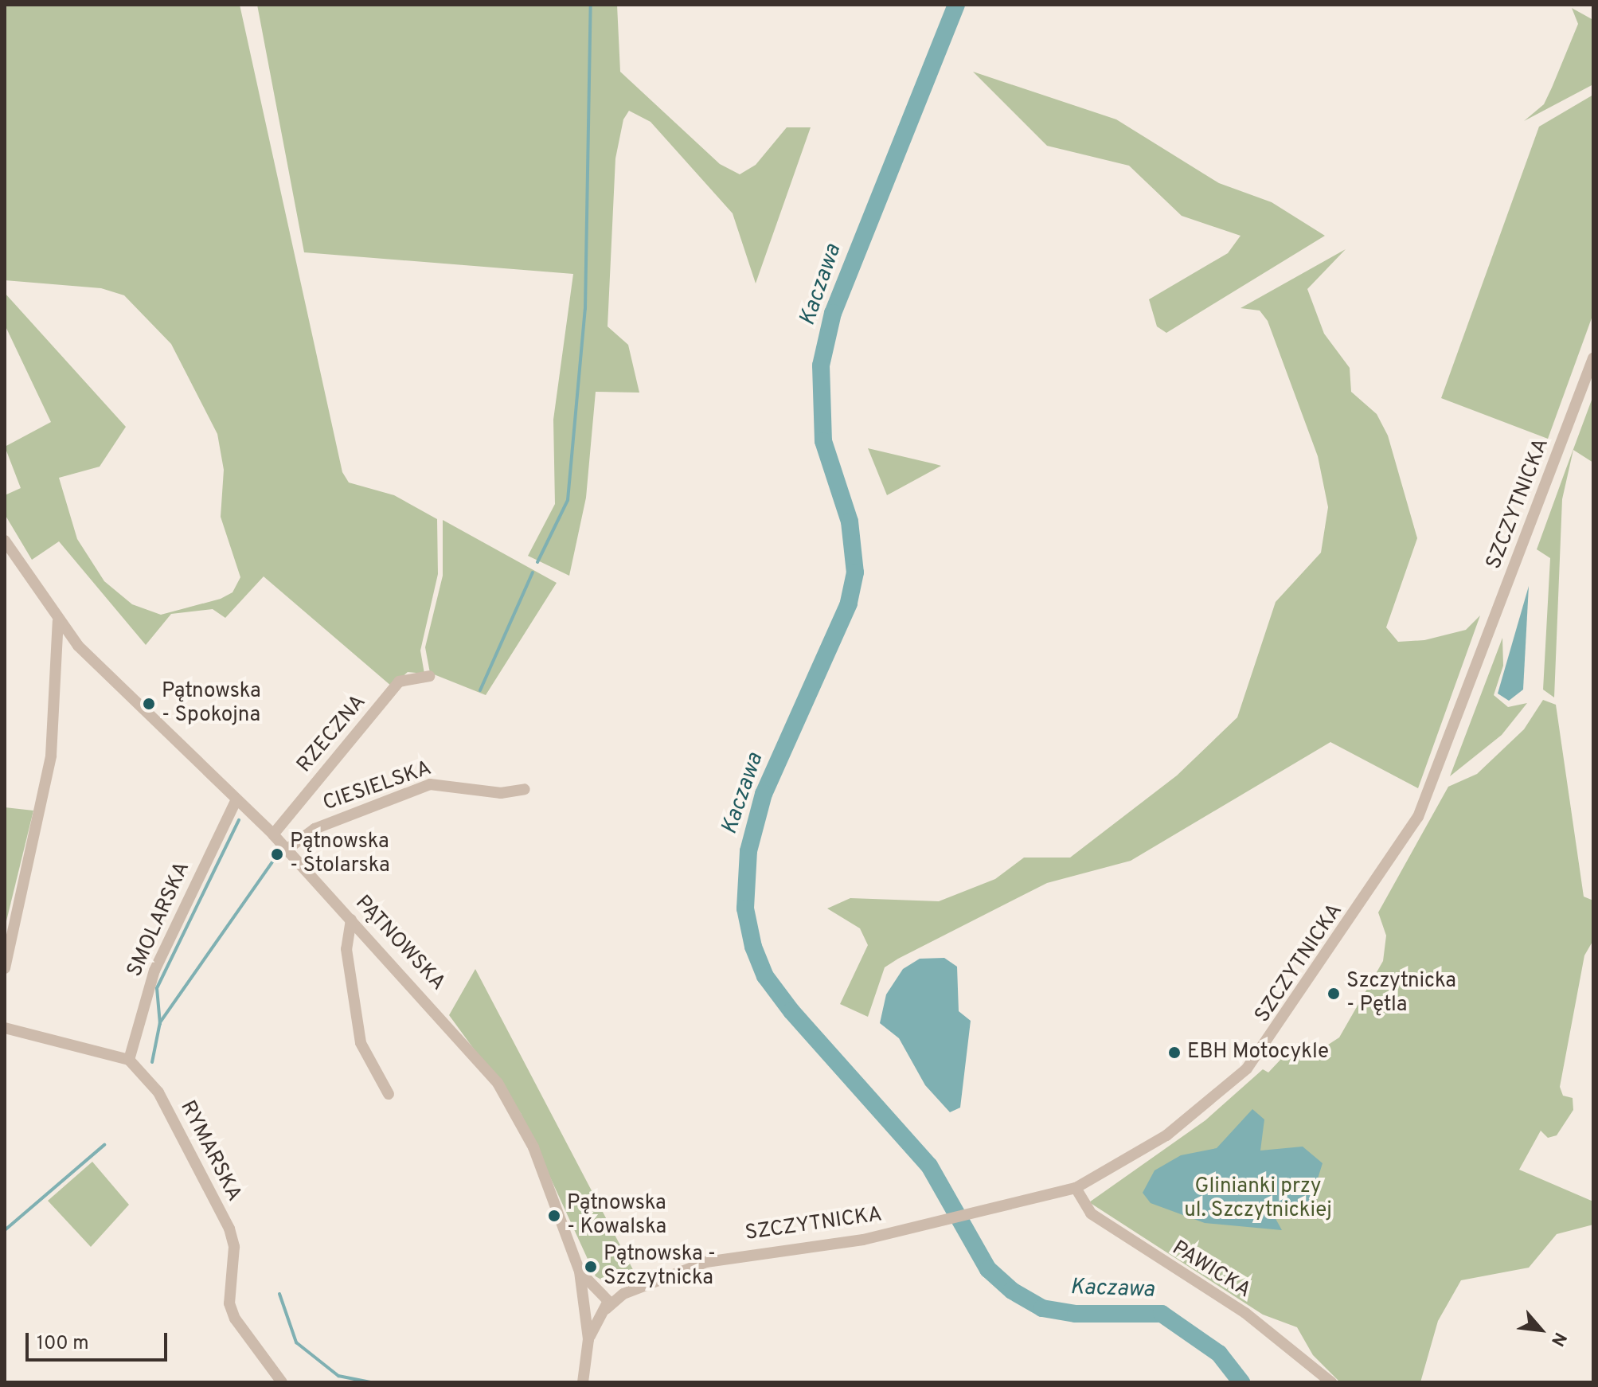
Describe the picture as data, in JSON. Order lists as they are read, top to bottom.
{
  "streets": {
    "street": [
      "SZCZYTNICKA",
      "RZECZNA",
      "CIESIELSKA",
      "SMOLARSKA",
      "PĄTNOWSKA",
      "RYMARSKA",
      "PAWICKA"
    ]
  },
  "crossings": [
    ["SZCZYTNICKA", "PĄTNOWSKA"],
    ["SZCZYTNICKA", "PAWICKA"],
    ["RZECZNA", "PĄTNOWSKA"],
    ["CIESIELSKA", "PĄTNOWSKA"],
    ["SMOLARSKA", "PĄTNOWSKA"],
    ["SMOLARSKA", "RYMARSKA"]
  ],
  "water": ["Kaczawa"],
  "parks": ["Glinianki przy ul. Szczytnickiej"],
  "places": [
    "Pątnowska - Spokojna",
    "Pątnowska - Stolarska",
    "Szczytnicka - Pętla",
    "EBH Motocykle",
    "Pątnowska - Kowalska",
    "Pątnowska - Szczytnicka"
  ],
  "scale_bar": "100 m",
  "north": "bottom right"
}
